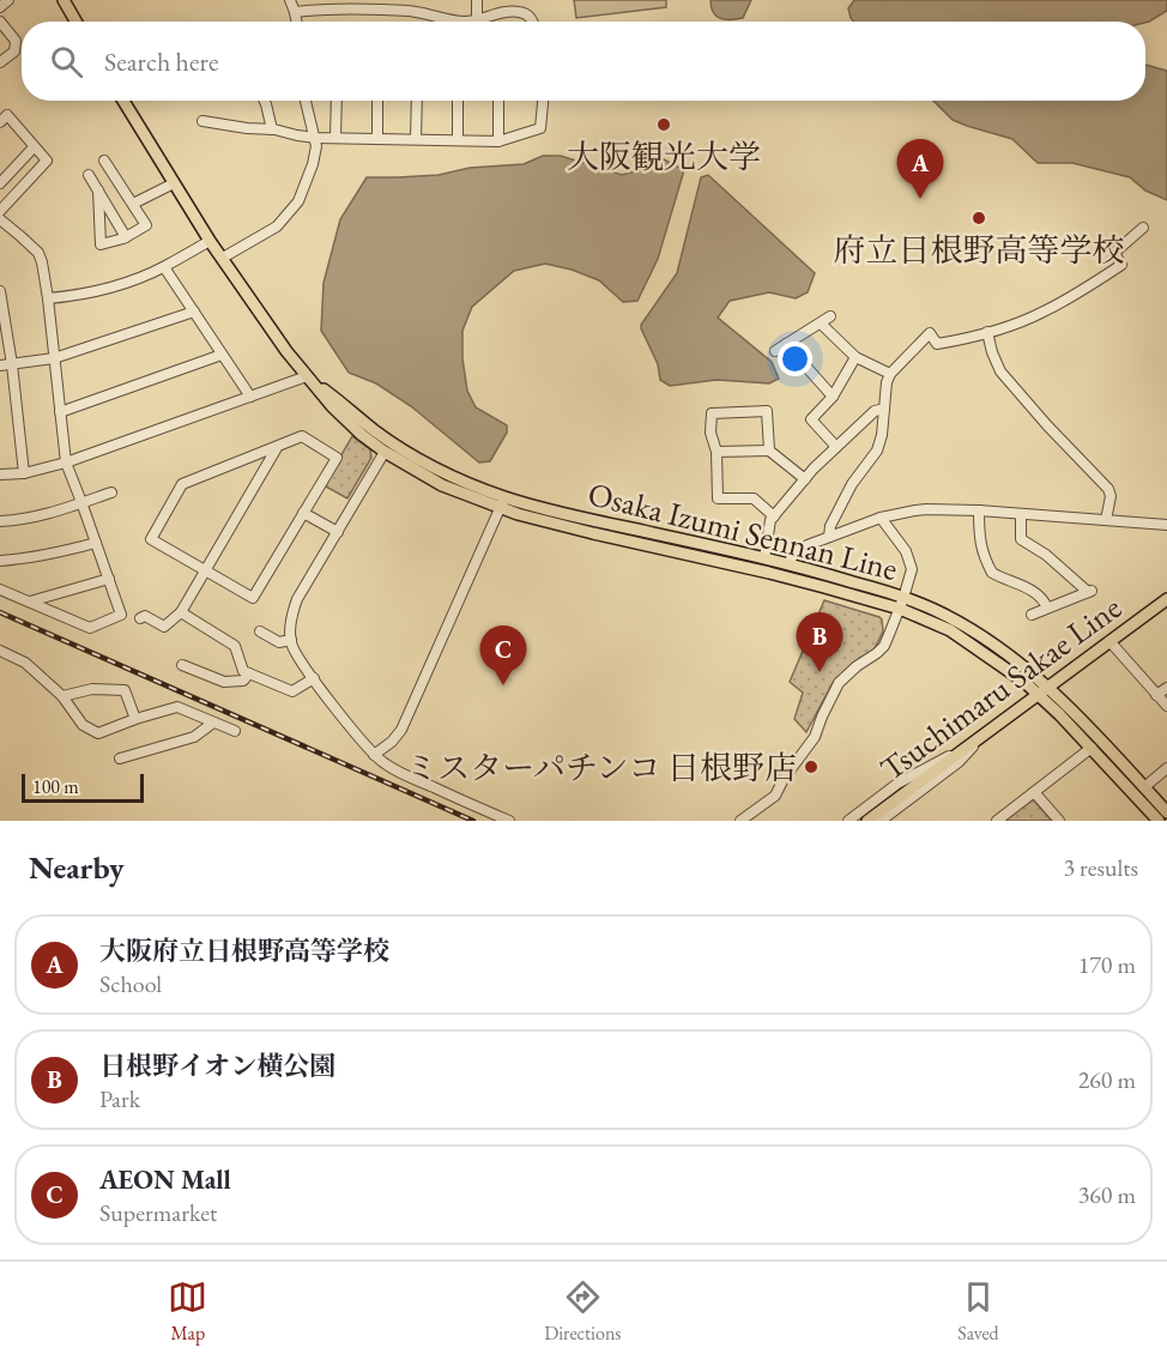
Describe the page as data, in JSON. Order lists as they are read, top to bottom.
{
  "streets": {
    "main road": ["Osaka Izumi Sennan Line", "Tsuchimaru Sakae Line"]
  },
  "crossings": [
    ["Osaka Izumi Sennan Line", "Tsuchimaru Sakae Line"]
  ],
  "places": ["大阪観光大学", "府立日根野高等学校", "ミスターパチンコ 日根野店"],
  "scale_bar": "100 m",
  "page": {
    "search": "Search here",
    "pins": ["A", "B", "C"],
    "scale": "100 m",
    "heading": ["Nearby", "3 results"],
    "list": [
      {
        "mark": "A",
        "name": "大阪府立日根野高等学校",
        "note": "School",
        "value": "170 m"
      },
      {
        "mark": "B",
        "name": "日根野イオン横公園",
        "note": "Park",
        "value": "260 m"
      },
      {
        "mark": "C",
        "name": "AEON Mall",
        "note": "Supermarket",
        "value": "360 m"
      }
    ],
    "nav": ["Map", "Directions", "Saved"]
  }
}
